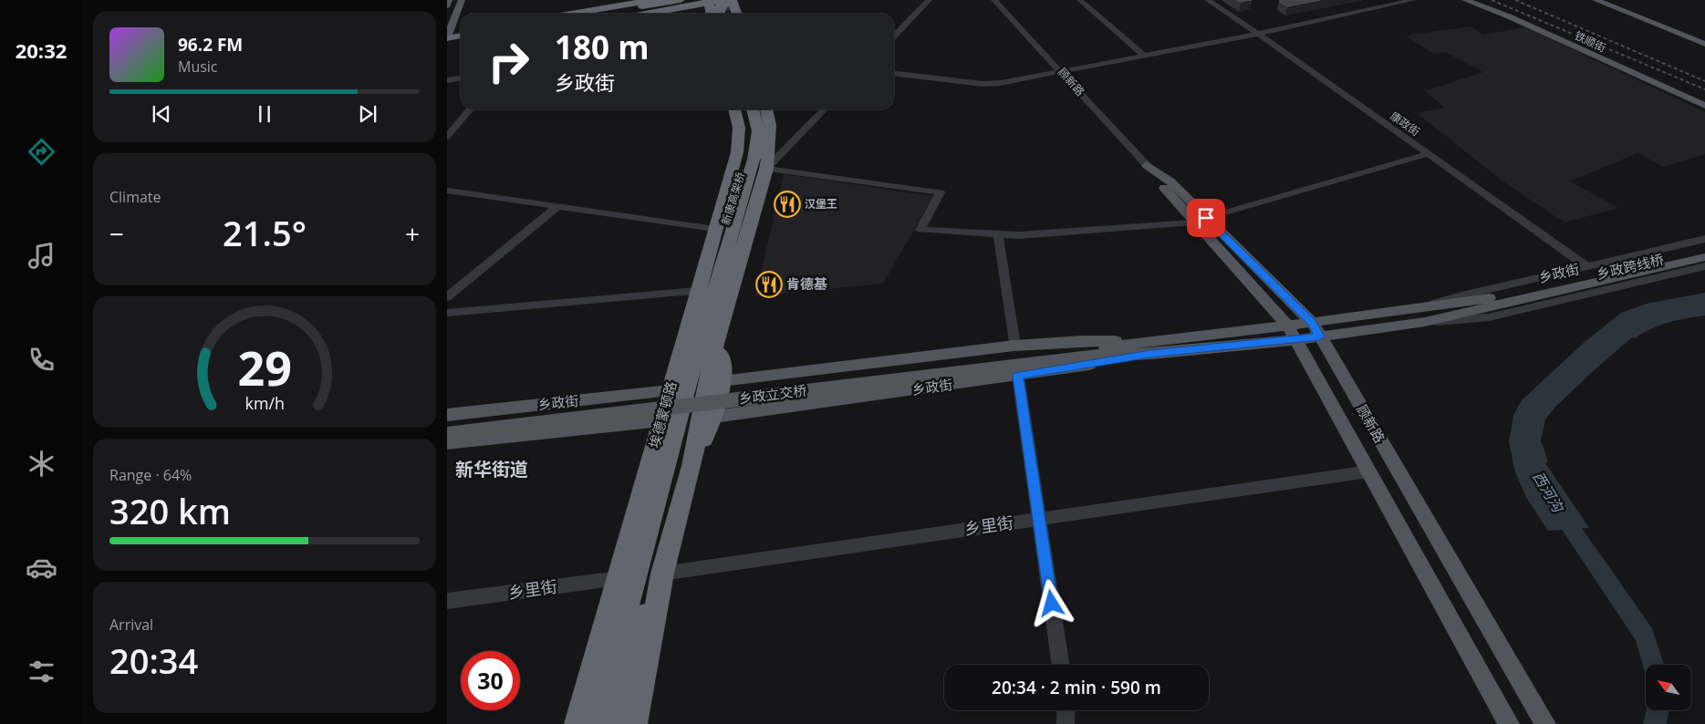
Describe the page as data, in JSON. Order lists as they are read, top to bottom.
{
  "streets": {
    "highway": ["新康高架桥", "埃德蒙顿路"],
    "main road": [
      "铁顺街",
      "顾新路",
      "乡政跨线桥",
      "乡政街",
      "乡政立交桥"
    ],
    "street": ["康政街", "乡里街"]
  },
  "crossings": [
    ["顾新路", "乡政街"],
    ["顾新路", "乡里街"],
    ["康政街", "乡政街"],
    ["新康高架桥", "埃德蒙顿路"],
    ["乡政跨线桥", "乡政街"],
    ["乡政街", "乡政立交桥"],
    ["乡政街", "埃德蒙顿路"],
    ["埃德蒙顿路", "乡里街"]
  ],
  "districts": ["新华街道"],
  "water": ["西河沟"],
  "places": {
    "restaurant": ["汉堡王", "肯德基"]
  },
  "north": "top left",
  "page": {
    "tabs": "20:32",
    "turn": ["180 m", "乡政街"],
    "song": ["96.2 FM", "Music"],
    "tile": [
      "Climate",
      ["Range · 64%", "320 km"],
      ["Arrival", "20:34"]
    ],
    "heat": ["−", "21.5°", "+"],
    "limit": "30",
    "trip": "20:34 · 2 min · 590 m",
    "gauge": ["29", "km/h"]
  }
}
